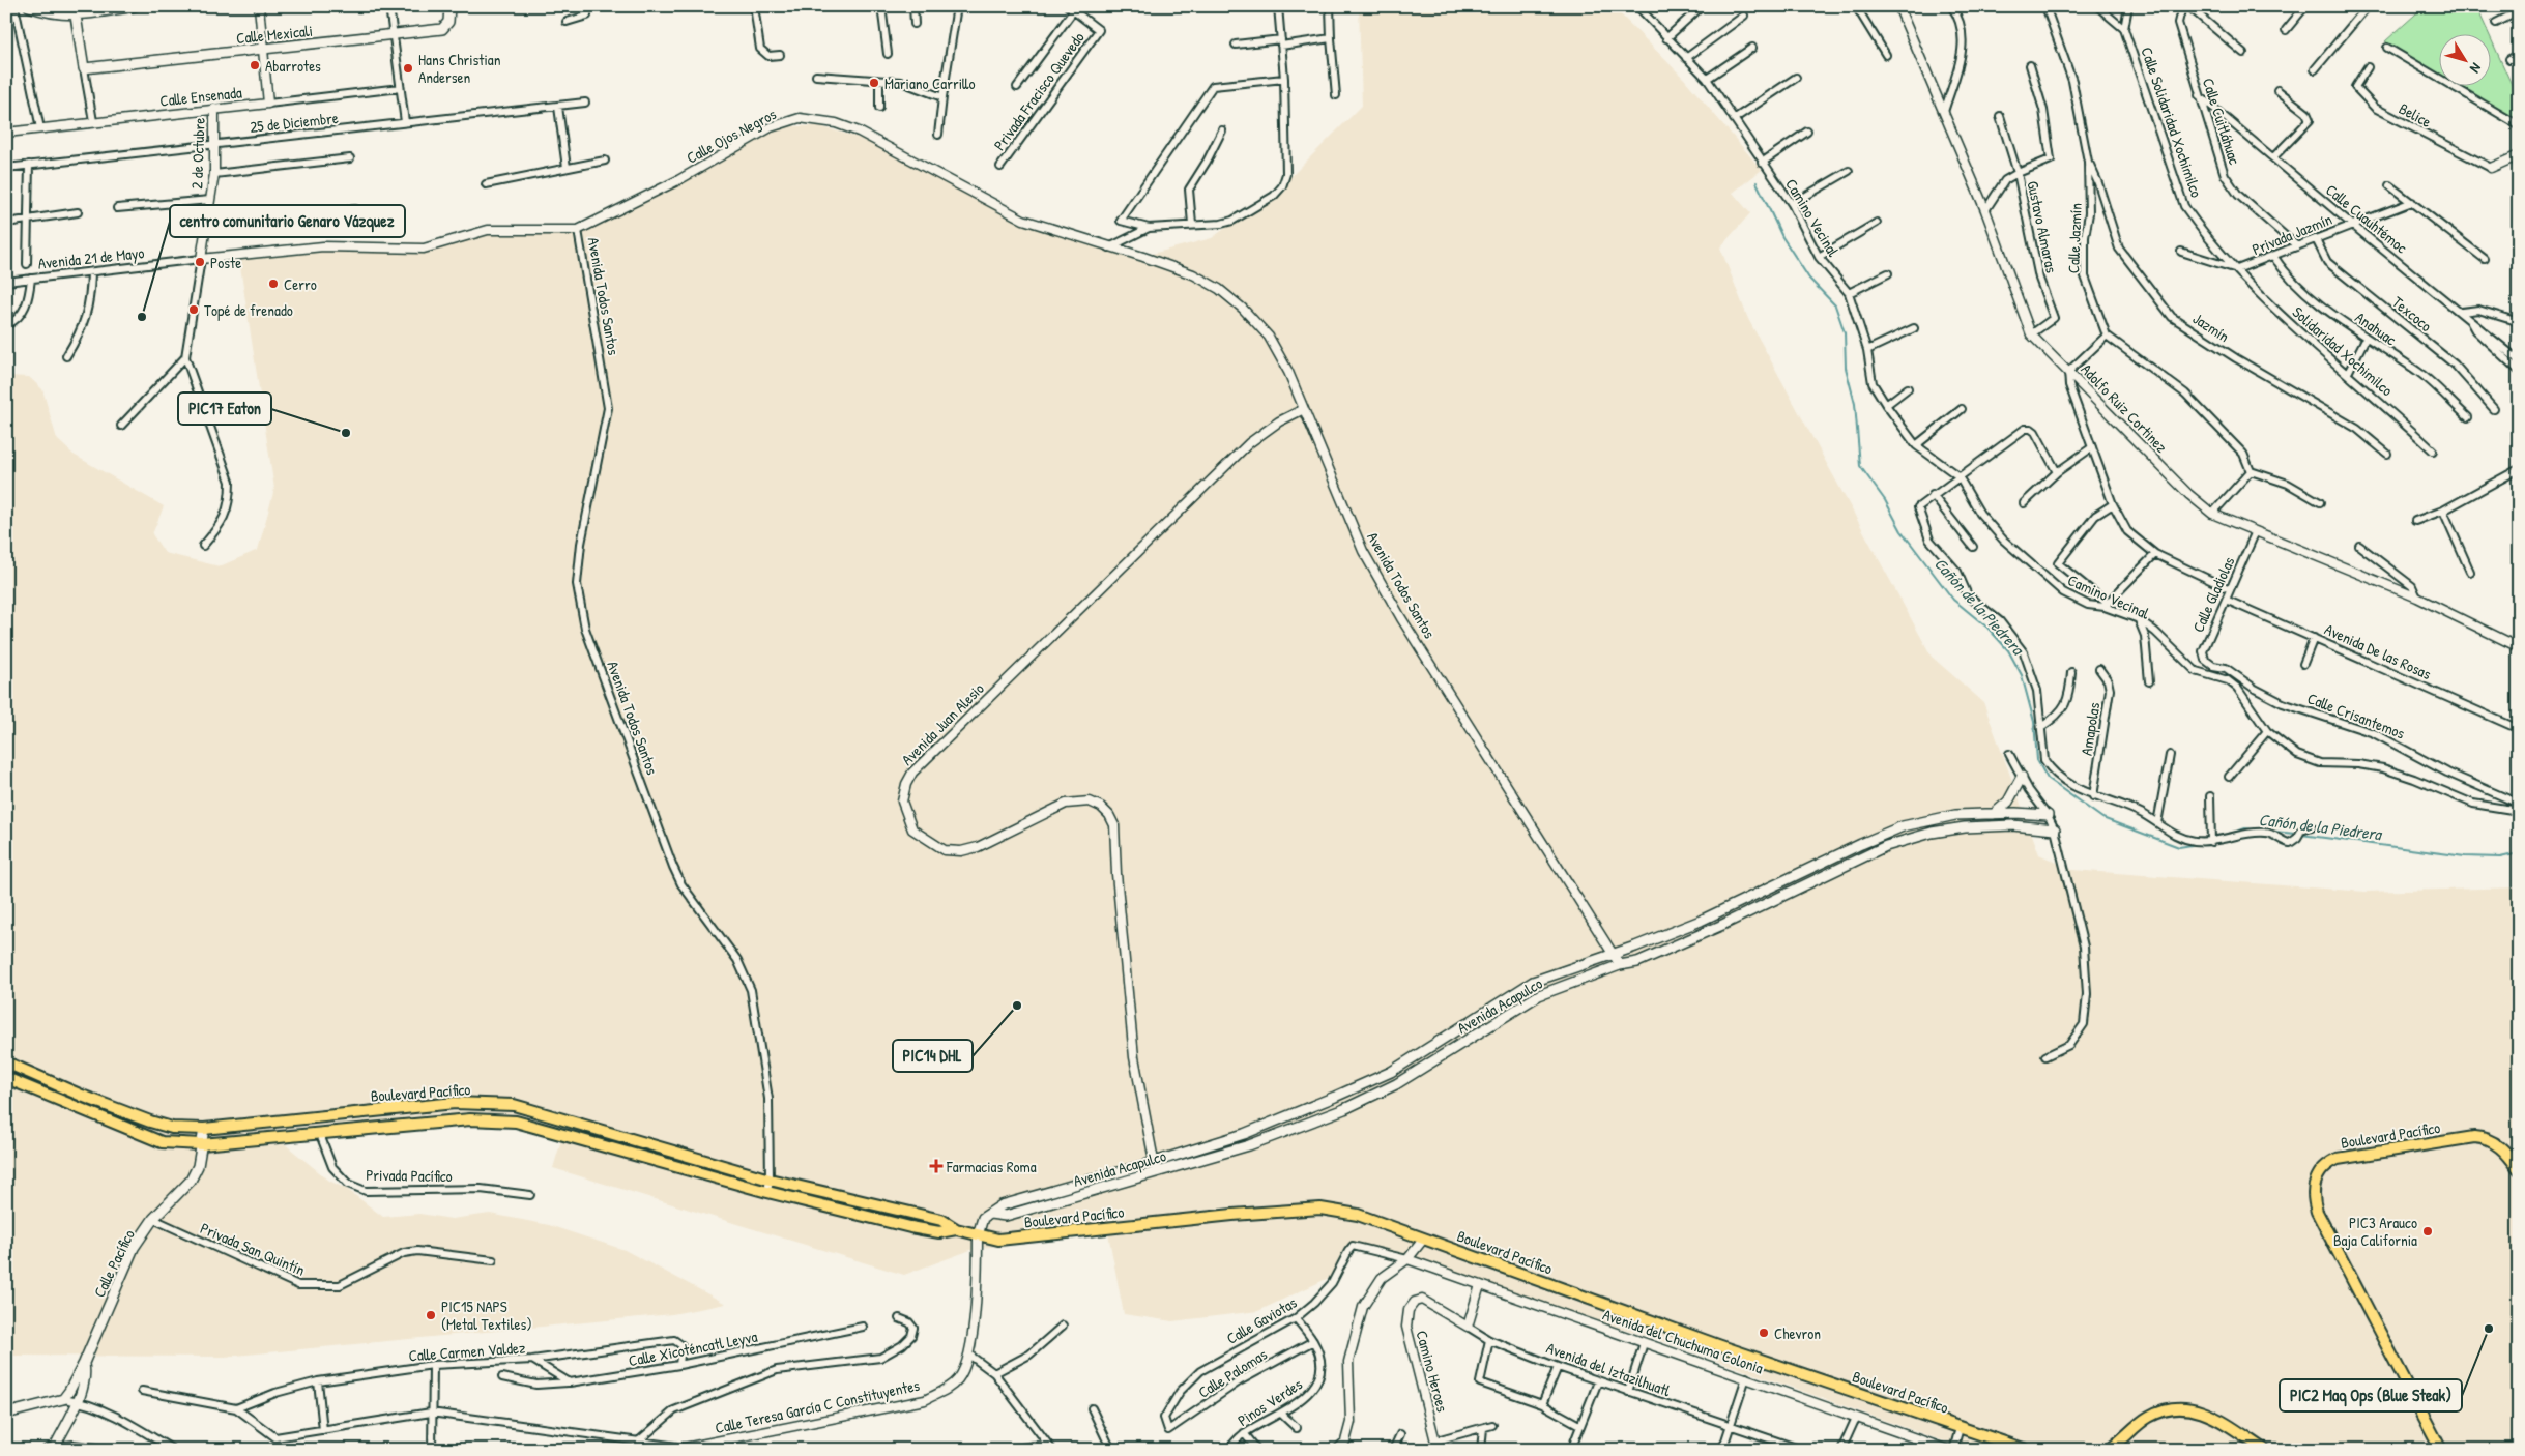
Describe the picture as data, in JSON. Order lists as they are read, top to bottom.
{
  "streets": {
    "main road": [
      "Calle Mexicali",
      "Avenida Acapulco",
      "Boulevard Pacífico",
      "Calle Pacífico"
    ],
    "street": [
      "Privada Fracisco Quevedo",
      "Calle Ensenada",
      "Belice",
      "Calle Cuitláhuac",
      "25 de Diciembre",
      "Calle Solidaridad Xochimilco",
      "Calle Ojos Negros",
      "2 de Octubre",
      "Camino Vecinal",
      "Calle Cuauhtémoc",
      "Gustavo Almaras",
      "Privada Jazmín",
      "Calle Jazmín",
      "Avenida 21 de Mayo",
      "Avenida Todos Santos",
      "Texcoco",
      "Jazmín",
      "Anahuac",
      "Solidaridad Xochimilco",
      "Adolfo Ruiz Cortinez",
      "Calle Gladiolas",
      "Avenida De las Rosas",
      "Calle Crisantemos",
      "Avenida Juan Alesio",
      "Amapolas",
      "Privada Pacífico",
      "Privada San Quintín",
      "Calle Gaviotas",
      "Avenida del Chuchuma Colonia",
      "Calle Xicoténcatl Leyva",
      "Calle Carmen Valdez",
      "Avenida del Iztazilhuatl",
      "Camino Heroes",
      "Calle Palomas",
      "Pinos Verdes",
      "Calle Teresa García C Constituyentes"
    ]
  },
  "crossings": [
    ["Calle Ensenada", "2 de Octubre"],
    ["Calle Cuitláhuac", "Calle Cuauhtémoc"],
    ["Calle Cuitláhuac", "Privada Jazmín"],
    ["25 de Diciembre", "2 de Octubre"],
    ["Calle Solidaridad Xochimilco", "Privada Jazmín"],
    ["Calle Solidaridad Xochimilco", "Solidaridad Xochimilco"],
    ["Calle Ojos Negros", "Avenida 21 de Mayo"],
    ["Calle Ojos Negros", "Avenida Todos Santos"],
    ["2 de Octubre", "Avenida 21 de Mayo"],
    ["Calle Cuauhtémoc", "Privada Jazmín"],
    ["Gustavo Almaras", "Adolfo Ruiz Cortinez"],
    ["Privada Jazmín", "Texcoco"],
    ["Privada Jazmín", "Anahuac"],
    ["Privada Jazmín", "Solidaridad Xochimilco"],
    ["Calle Jazmín", "Jazmín"],
    ["Avenida 21 de Mayo", "Avenida Todos Santos"],
    ["Avenida Todos Santos", "Avenida Juan Alesio"],
    ["Avenida Todos Santos", "Avenida Acapulco"],
    ["Avenida Todos Santos", "Boulevard Pacífico"],
    ["Adolfo Ruiz Cortinez", "Calle Gladiolas"],
    ["Calle Gladiolas", "Avenida De las Rosas"],
    ["Calle Gladiolas", "Calle Crisantemos"],
    ["Avenida Juan Alesio", "Avenida Acapulco"],
    ["Boulevard Pacífico", "Privada Pacífico"],
    ["Boulevard Pacífico", "Calle Pacífico"],
    ["Boulevard Pacífico", "Calle Teresa García C Constituyentes"],
    ["Privada San Quintín", "Calle Pacífico"],
    ["Calle Gaviotas", "Avenida del Chuchuma Colonia"],
    ["Calle Gaviotas", "Calle Palomas"],
    ["Calle Gaviotas", "Pinos Verdes"],
    ["Calle Xicoténcatl Leyva", "Calle Carmen Valdez"],
    ["Calle Carmen Valdez", "Calle Teresa García C Constituyentes"],
    ["Avenida del Iztazilhuatl", "Camino Heroes"],
    ["Calle Palomas", "Pinos Verdes"]
  ],
  "water": ["Cañón de la Piedrera"],
  "places": {
    "other": [
      "Abarrotes",
      "Hans Christian Andersen",
      "Mariano Carrillo",
      "Poste",
      "Cerro",
      "Topé de frenado",
      "centro comunitario Genaro Vázquez",
      "PIC17 Eaton",
      "PIC14 DHL",
      "PIC3 Arauco Baja California",
      "PIC15 NAPS (Metal Textiles)",
      "PIC2 Maq Ops (Blue Steak)",
      "Chevron"
    ],
    "health": ["Farmacias Roma"]
  },
  "north": "bottom right"
}
